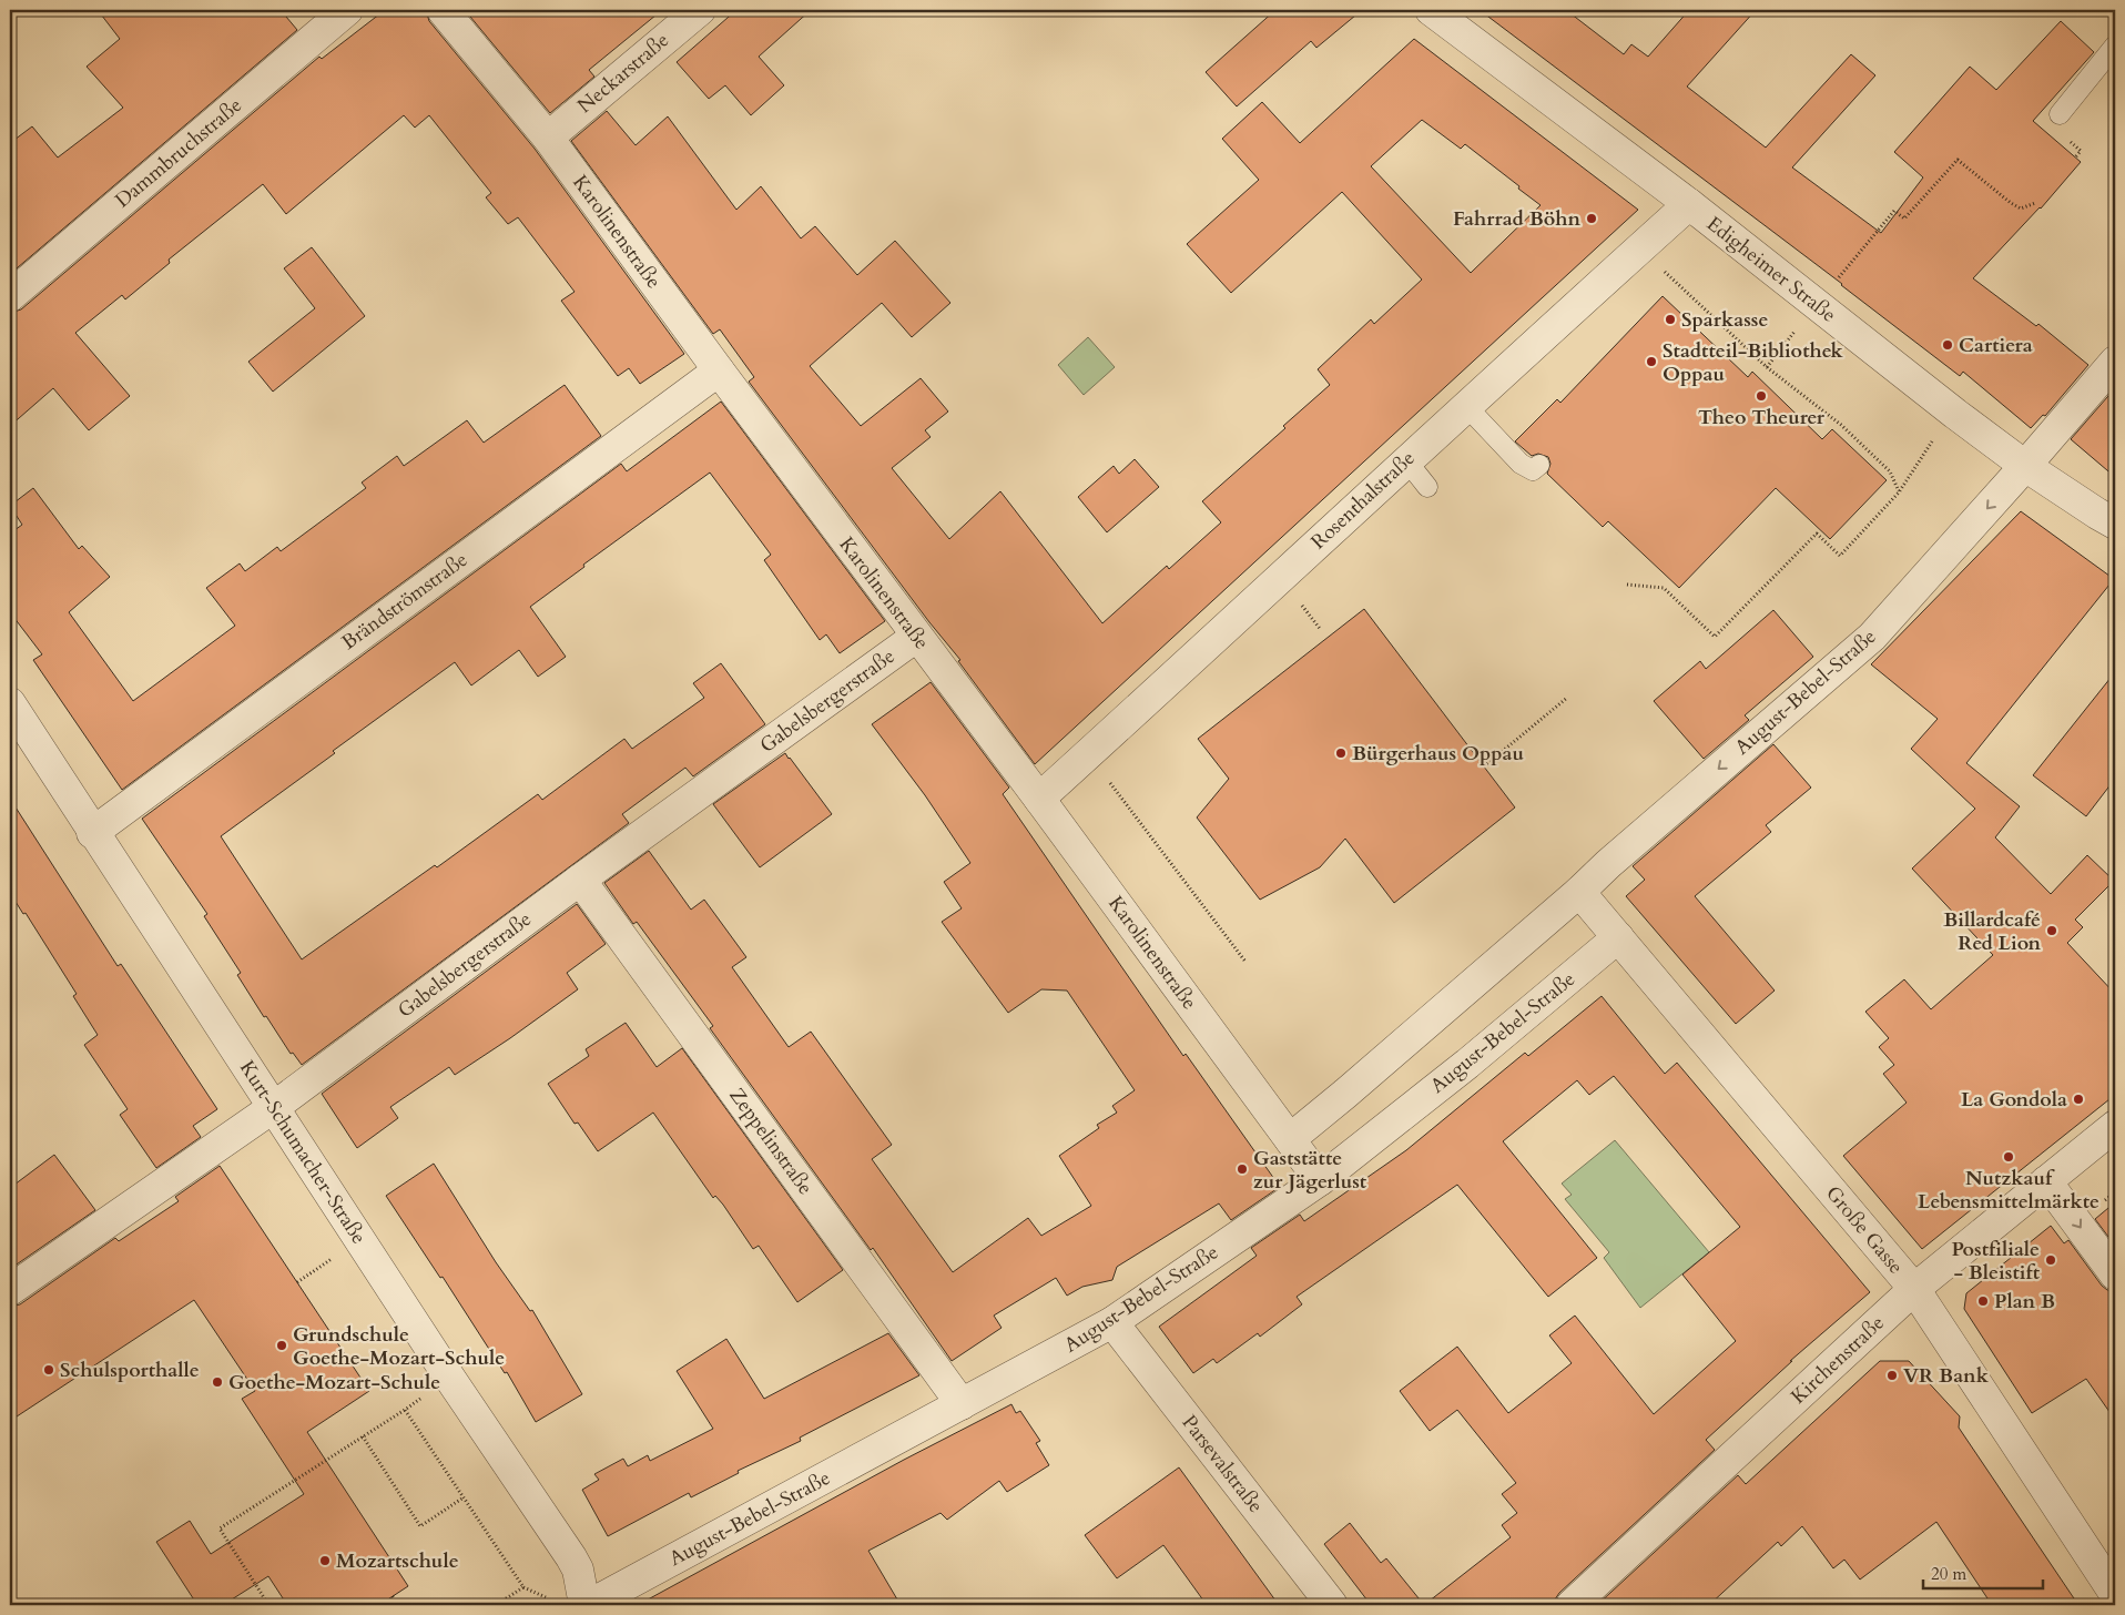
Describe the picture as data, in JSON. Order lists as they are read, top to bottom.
{
  "streets": {
    "street": [
      "Neckarstraße",
      "Dammbruchstraße",
      "Karolinenstraße",
      "Edigheimer Straße",
      "Rosenthalstraße",
      "Brändströmstraße",
      "August-Bebel-Straße",
      "Gabelsbergerstraße",
      "Zeppelinstraße",
      "Kurt-Schumacher-Straße",
      "Große Gasse",
      "Kirchenstraße",
      "Parsevalstraße"
    ]
  },
  "crossings": [
    ["Neckarstraße", "Karolinenstraße"],
    ["Karolinenstraße", "Rosenthalstraße"],
    ["Karolinenstraße", "Brändströmstraße"],
    ["Karolinenstraße", "August-Bebel-Straße"],
    ["Karolinenstraße", "Gabelsbergerstraße"],
    ["Edigheimer Straße", "Rosenthalstraße"],
    ["Edigheimer Straße", "August-Bebel-Straße"],
    ["Brändströmstraße", "Kurt-Schumacher-Straße"],
    ["August-Bebel-Straße", "Zeppelinstraße"],
    ["August-Bebel-Straße", "Kurt-Schumacher-Straße"],
    ["August-Bebel-Straße", "Große Gasse"],
    ["August-Bebel-Straße", "Parsevalstraße"],
    ["Gabelsbergerstraße", "Zeppelinstraße"],
    ["Gabelsbergerstraße", "Kurt-Schumacher-Straße"],
    ["Große Gasse", "Kirchenstraße"]
  ],
  "places": [
    "Fahrrad Böhn",
    "Sparkasse",
    "Cartiera",
    "Stadtteil-Bibliothek Oppau",
    "Theo Theurer",
    "Bürgerhaus Oppau",
    "Billardcafé Red Lion",
    "La Gondola",
    "Nutzkauf Lebensmittelmärkte",
    "Gaststätte zur Jägerlust",
    "Postfiliale - Bleistift",
    "Plan B",
    "Grundschule Goethe-Mozart-Schule",
    "Schulsporthalle",
    "VR Bank",
    "Goethe-Mozart-Schule",
    "Mozartschule"
  ],
  "scale_bar": "20 m"
}
